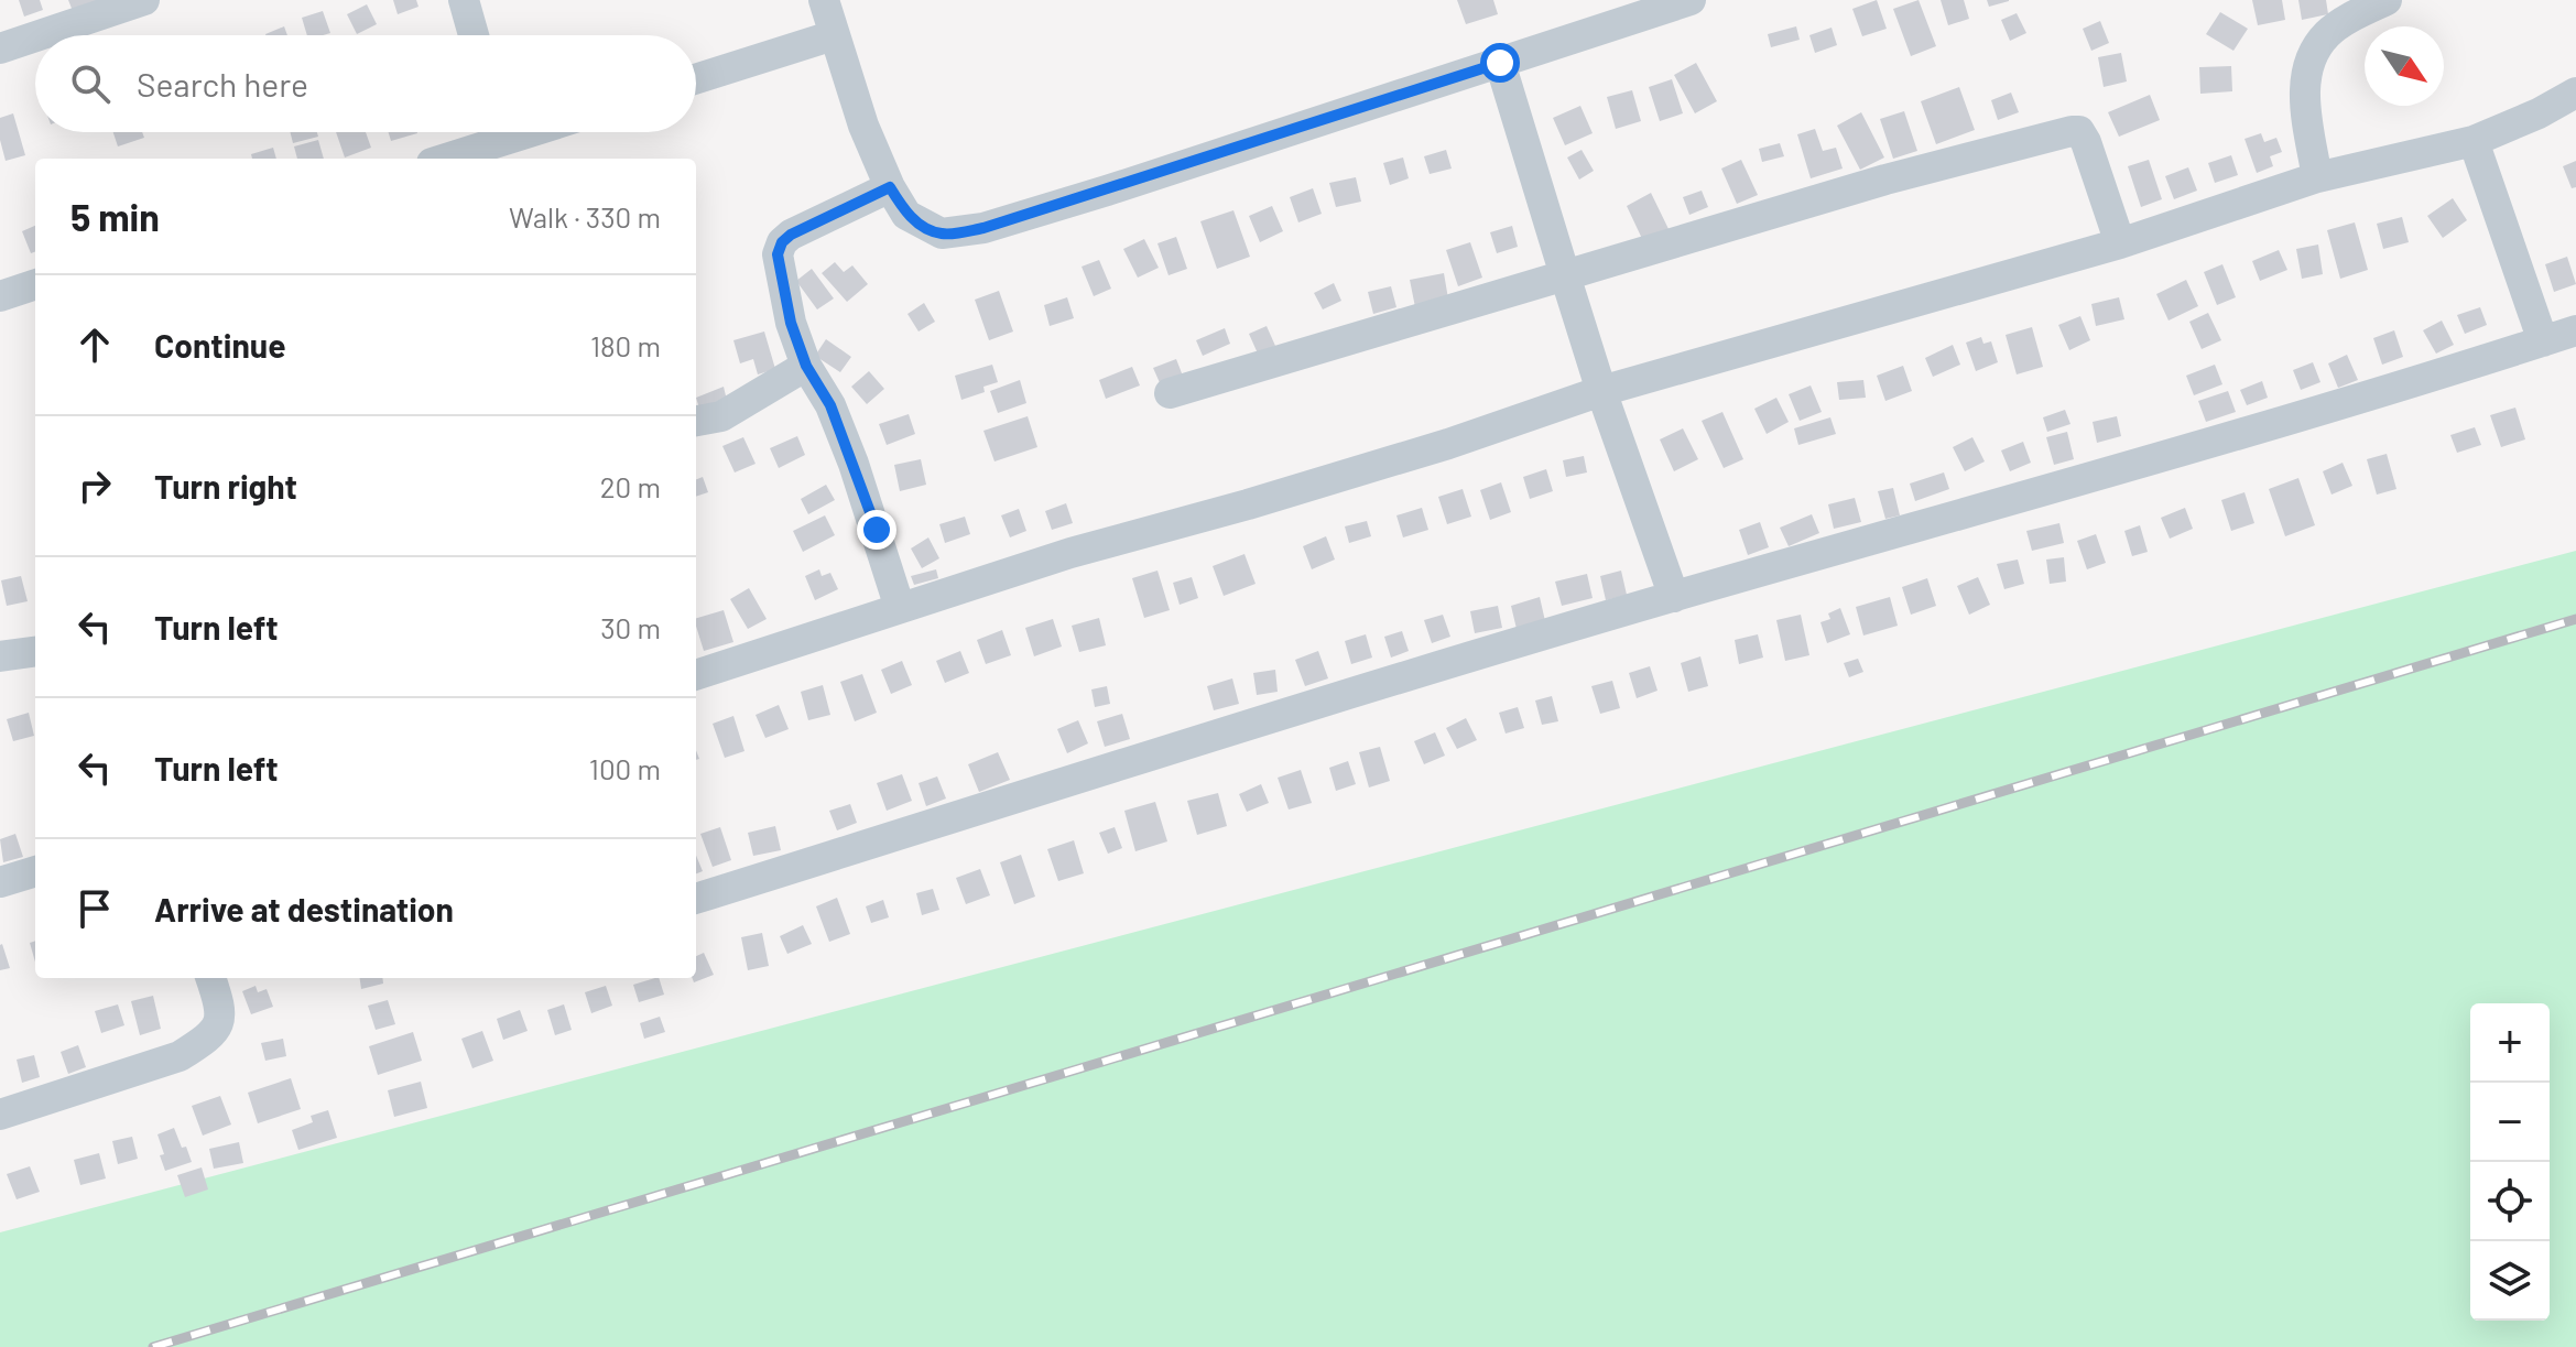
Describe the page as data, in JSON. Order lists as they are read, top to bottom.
{
  "north": "bottom right",
  "page": {
    "search": "Search here",
    "heading": ["5 min", "Walk · 330 m"],
    "list": [
      ["Continue", "180 m"],
      ["Turn right", "20 m"],
      ["Turn left", "30 m"],
      ["Turn left", "100 m"],
      "Arrive at destination"
    ],
    "map_buttons": ["+", "−"]
  }
}
